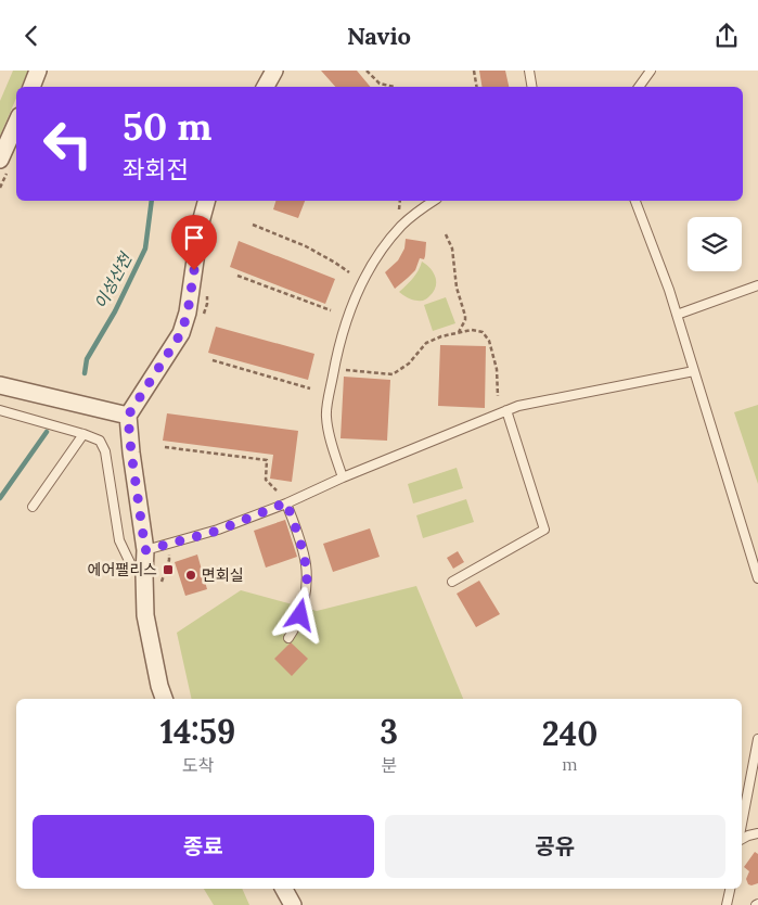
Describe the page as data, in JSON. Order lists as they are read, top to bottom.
{
  "water": ["이성산천"],
  "places": {
    "transit": ["에어팰리스"],
    "other": ["면회실"]
  },
  "page": {
    "header": "Navio",
    "turn": ["50 m", "좌회전"],
    "eta": [
      "14:59",
      "도착",
      "3",
      "분",
      "240",
      "m"
    ],
    "buttons": ["종료", "공유"]
  }
}
